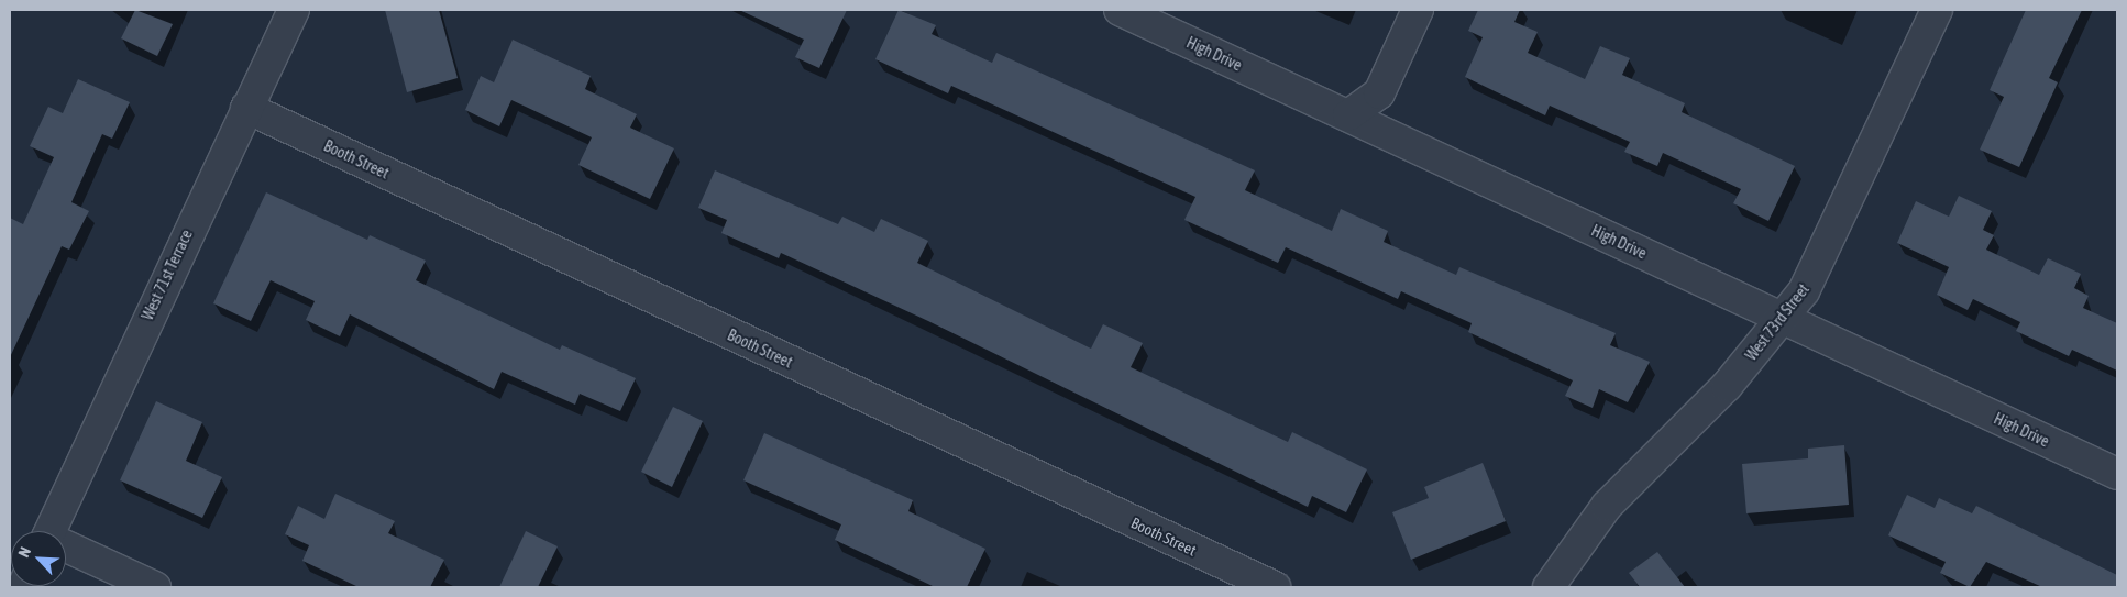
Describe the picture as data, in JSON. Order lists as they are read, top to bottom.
{
  "streets": {
    "street": [
      "High Drive",
      "Booth Street",
      "West 71st Terrace",
      "West 73rd Street"
    ]
  },
  "crossings": [
    ["High Drive", "West 73rd Street"],
    ["Booth Street", "West 71st Terrace"]
  ],
  "north": "top left"
}
